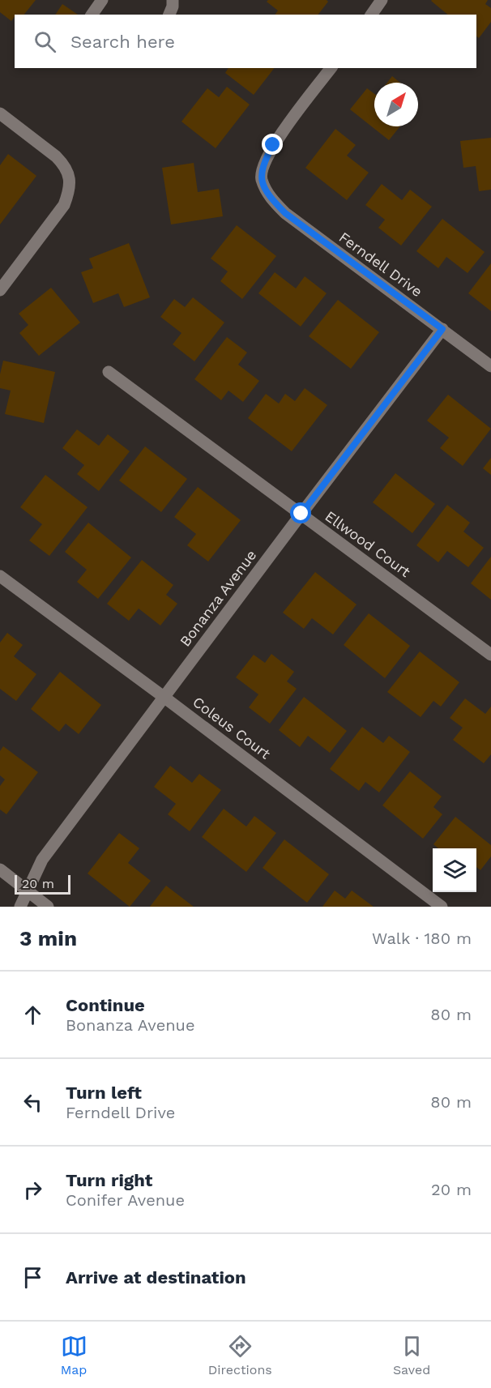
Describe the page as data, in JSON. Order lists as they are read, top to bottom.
{
  "streets": {
    "street": [
      "Ferndell Drive",
      "Ellwood Court",
      "Bonanza Avenue",
      "Coleus Court"
    ]
  },
  "crossings": [
    ["Ferndell Drive", "Bonanza Avenue"],
    ["Ellwood Court", "Bonanza Avenue"],
    ["Bonanza Avenue", "Coleus Court"]
  ],
  "scale_bar": "20 m",
  "north": "top right",
  "page": {
    "search": "Search here",
    "scale": "20 m",
    "heading": ["3 min", "Walk · 180 m"],
    "list": [
      ["Continue", "Bonanza Avenue", "80 m"],
      ["Turn left", "Ferndell Drive", "80 m"],
      ["Turn right", "Conifer Avenue", "20 m"],
      "Arrive at destination"
    ],
    "nav": ["Map", "Directions", "Saved"]
  }
}
